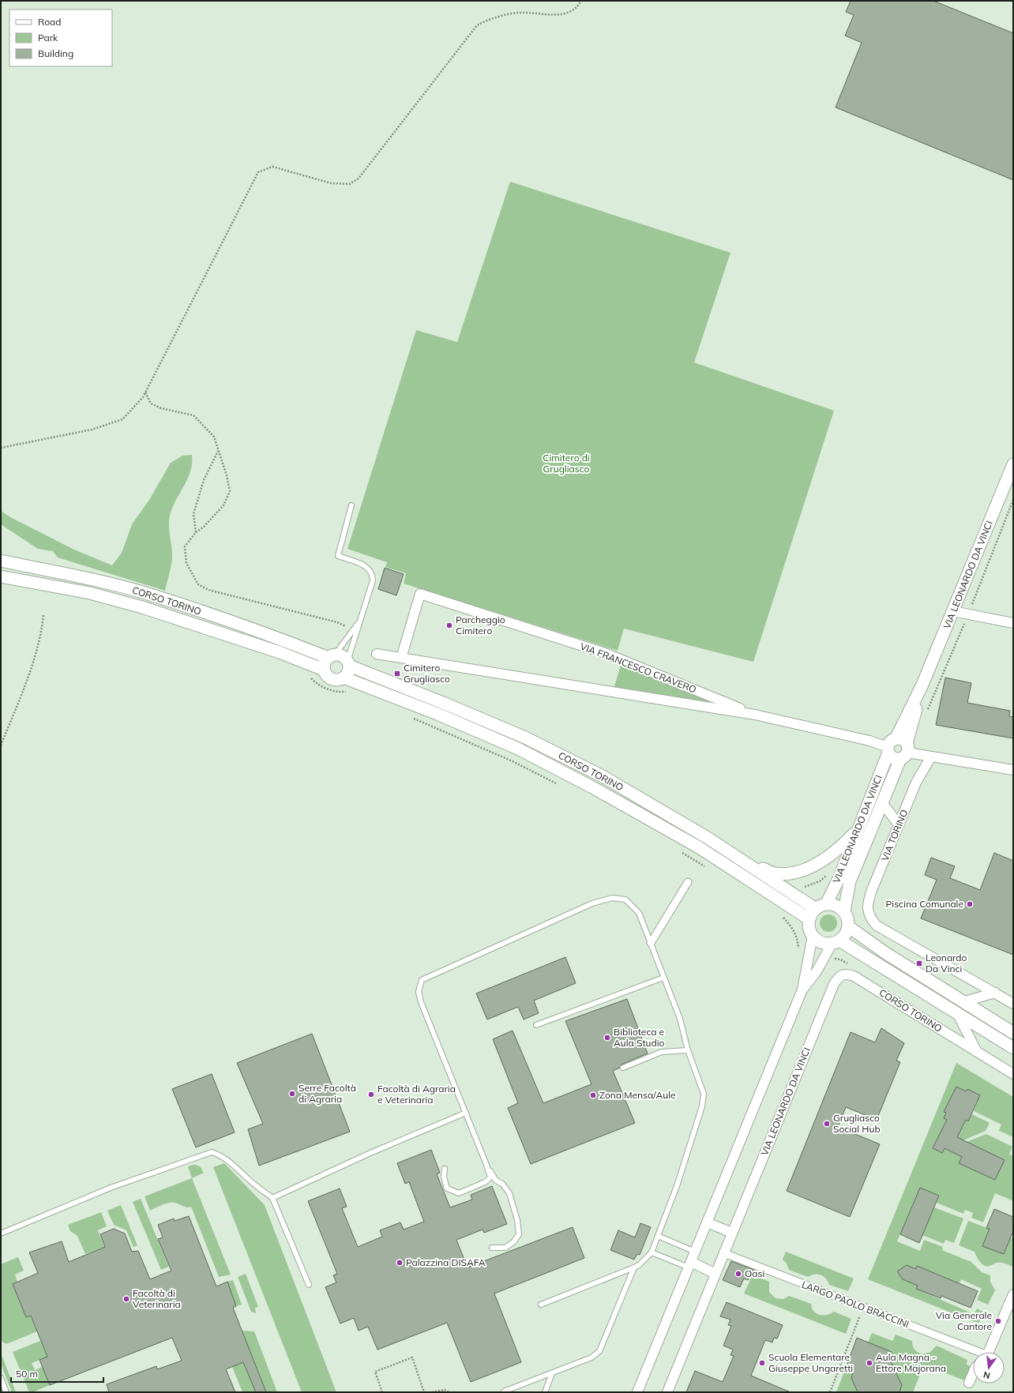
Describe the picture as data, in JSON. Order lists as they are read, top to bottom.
{
  "streets": {
    "street": [
      "VIA LEONARDO DA VINCI",
      "CORSO TORINO",
      "VIA FRANCESCO CRAVERO",
      "VIA TORINO",
      "LARGO PAOLO BRACCINI"
    ]
  },
  "crossings": [
    ["VIA LEONARDO DA VINCI", "CORSO TORINO"],
    ["VIA LEONARDO DA VINCI", "VIA FRANCESCO CRAVERO"],
    ["VIA LEONARDO DA VINCI", "VIA TORINO"]
  ],
  "parks": ["Cimitero di Grugliasco"],
  "places": {
    "other": [
      "Parcheggio Cimitero",
      "Piscina Comunale",
      "Biblioteca e Aula Studio",
      "Serre Facoltà di Agraria",
      "Facoltà di Agraria e Veterinaria",
      "Zona Mensa/Aule",
      "Grugliasco Social Hub",
      "Palazzina DISAFA",
      "Oasi",
      "Facoltà di Veterinaria",
      "Via Generale Cantore",
      "Scuola Elementare Giuseppe Ungaretti",
      "Aula Magna - Ettore Majorana"
    ],
    "transit": ["Cimitero Grugliasco", "Leonardo Da Vinci"]
  },
  "legend": ["Road", "Park", "Building"],
  "scale_bar": "50 m",
  "north": "bottom"
}
